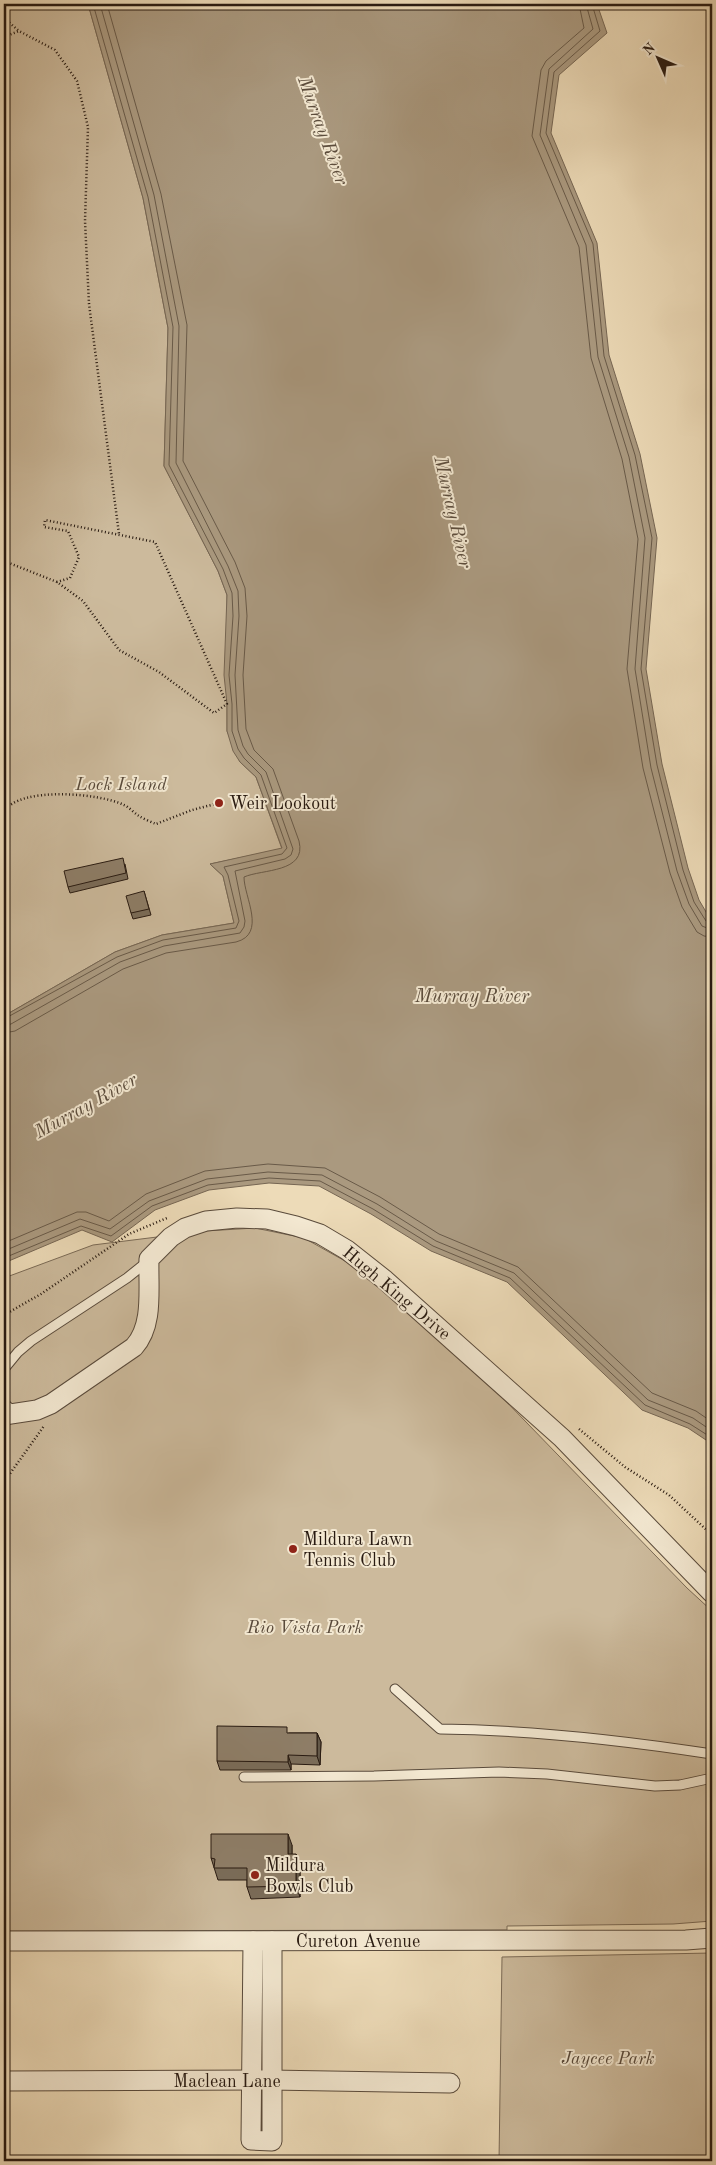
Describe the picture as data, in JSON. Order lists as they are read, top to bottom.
{
  "streets": {
    "street": ["Hugh King Drive", "Cureton Avenue", "Maclean Lane"]
  },
  "water": ["Murray River"],
  "parks": ["Lock Island", "Rio Vista Park", "Jaycee Park"],
  "places": ["Weir Lookout", "Mildura Lawn Tennis Club", "Mildura Bowls Club"],
  "north": "top left"
}
